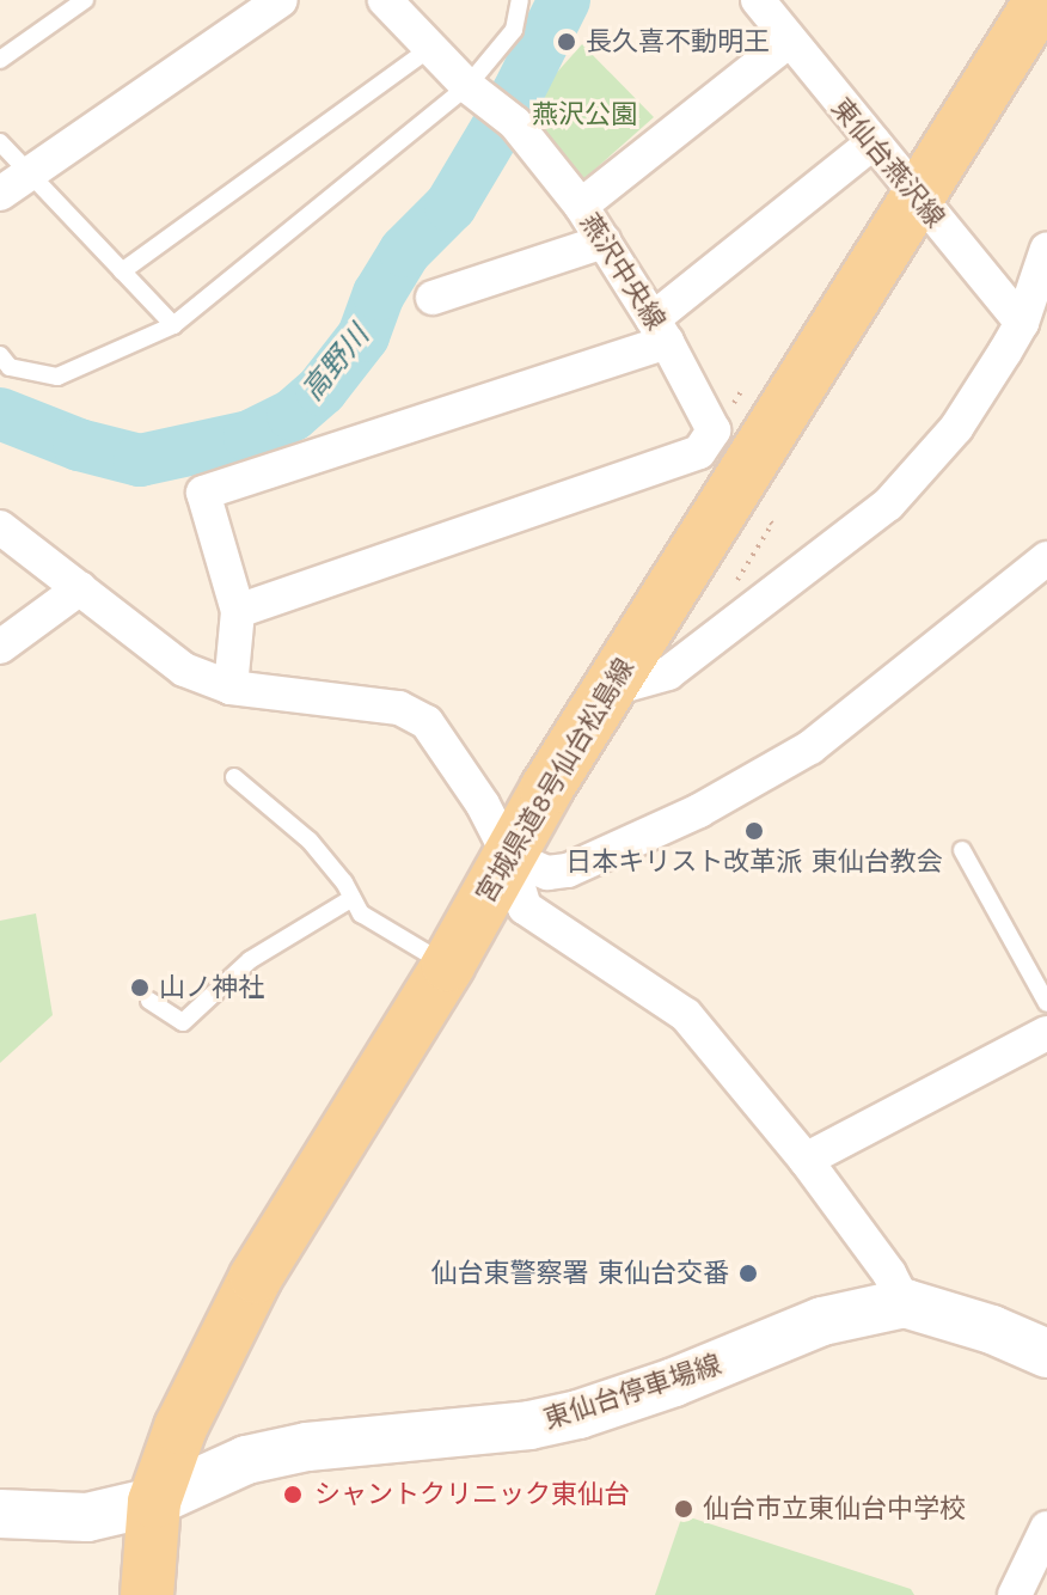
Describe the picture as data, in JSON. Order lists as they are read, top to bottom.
{
  "streets": {
    "main road": ["宮城県道8号仙台松島線", "東仙台停車場線"],
    "street": ["東仙台燕沢線", "燕沢中央線"]
  },
  "crossings": [
    ["東仙台燕沢線", "宮城県道8号仙台松島線"],
    ["宮城県道8号仙台松島線", "東仙台停車場線"]
  ],
  "water": ["高野川"],
  "parks": ["燕沢公園"],
  "places": [
    "長久喜不動明王",
    "日本キリスト改革派 東仙台教会",
    "山ノ神社",
    "仙台東警察署 東仙台交番",
    "シャントクリニック東仙台",
    "仙台市立東仙台中学校"
  ]
}
